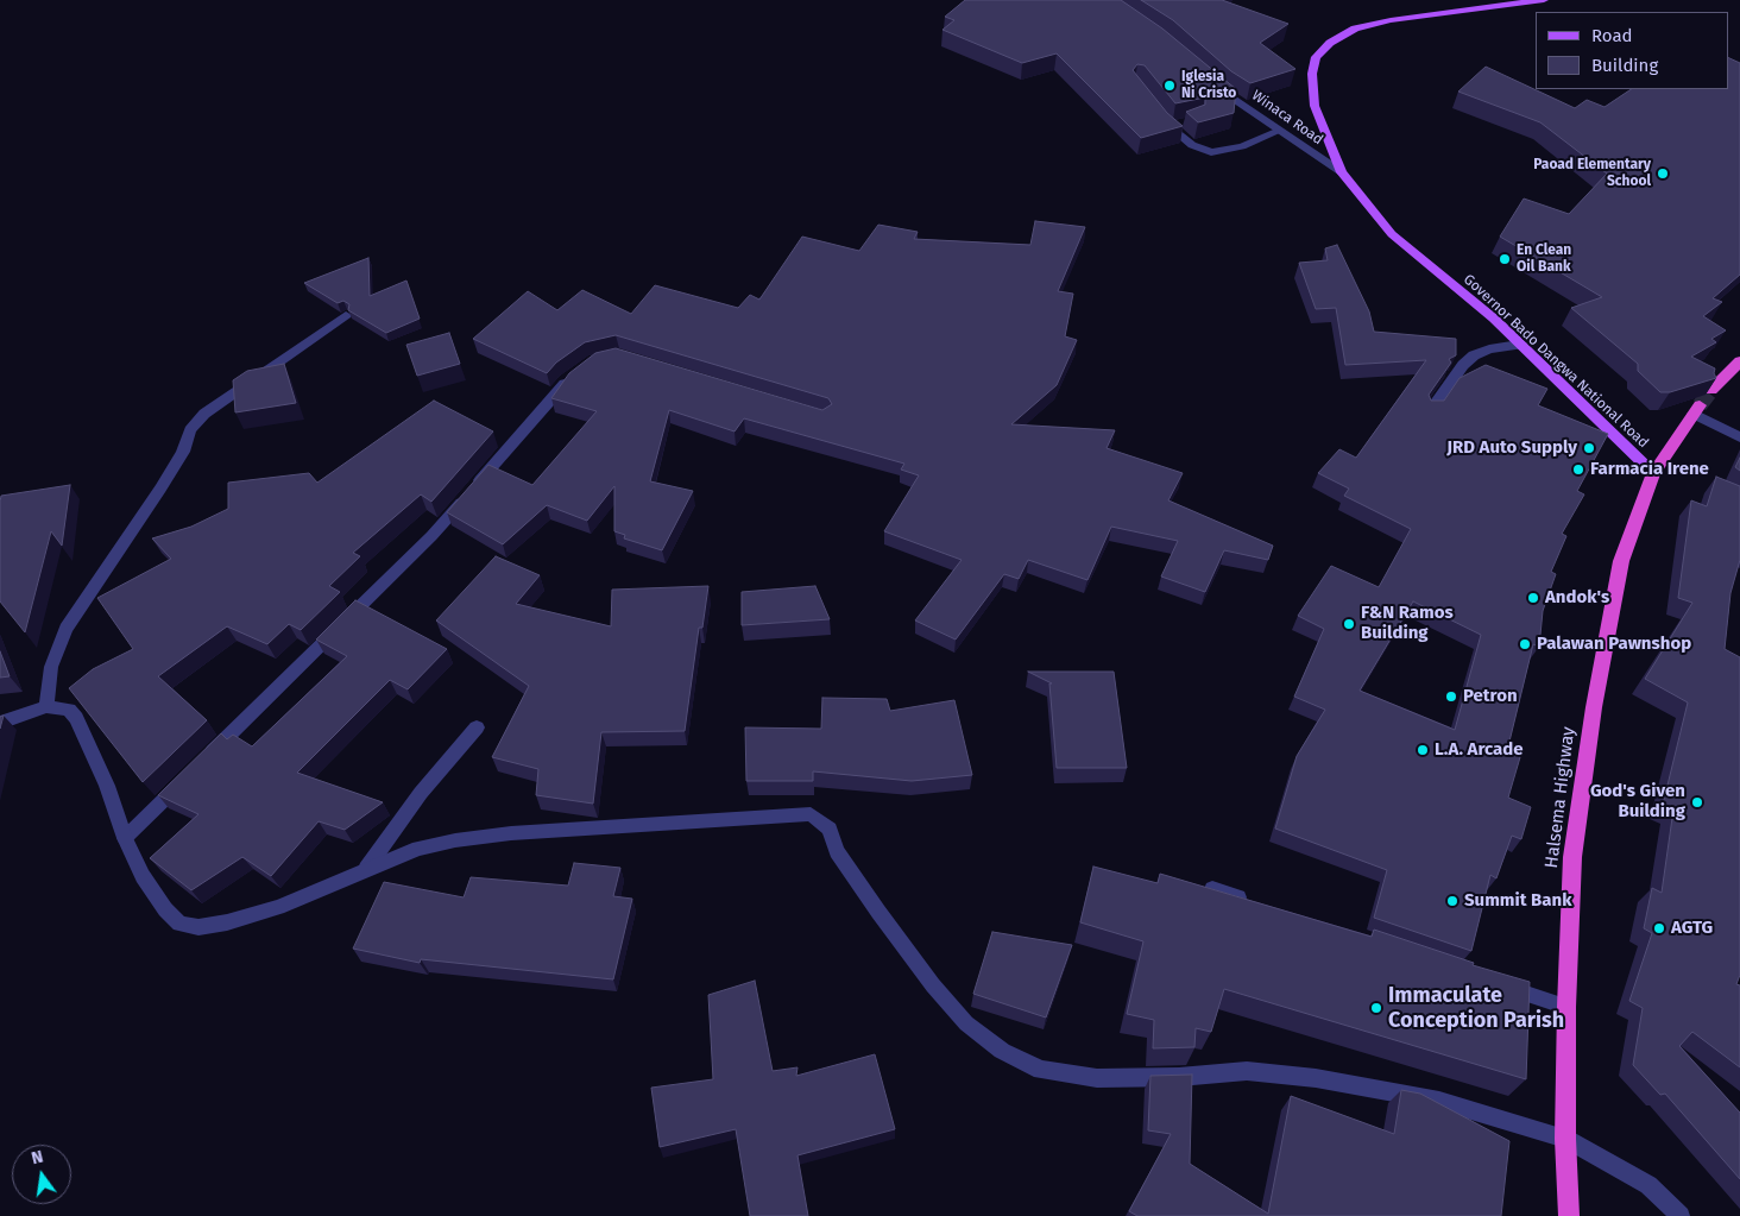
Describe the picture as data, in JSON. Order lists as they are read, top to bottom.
{
  "streets": {
    "highway": ["Halsema Highway"],
    "main road": ["Governor Bado Dangwa National Road"],
    "street": ["Winaca Road"]
  },
  "crossings": [
    ["Winaca Road", "Governor Bado Dangwa National Road"],
    ["Governor Bado Dangwa National Road", "Halsema Highway"]
  ],
  "places": [
    "Iglesia Ni Cristo",
    "Paoad Elementary School",
    "En Clean Oil Bank",
    "JRD Auto Supply",
    "Farmacia Irene",
    "Andok's",
    "F&N Ramos Building",
    "Palawan Pawnshop",
    "Petron",
    "L.A. Arcade",
    "God's Given Building",
    "Summit Bank",
    "AGTG",
    "Immaculate Conception Parish"
  ],
  "legend": ["Road", "Building"],
  "north": "top"
}
